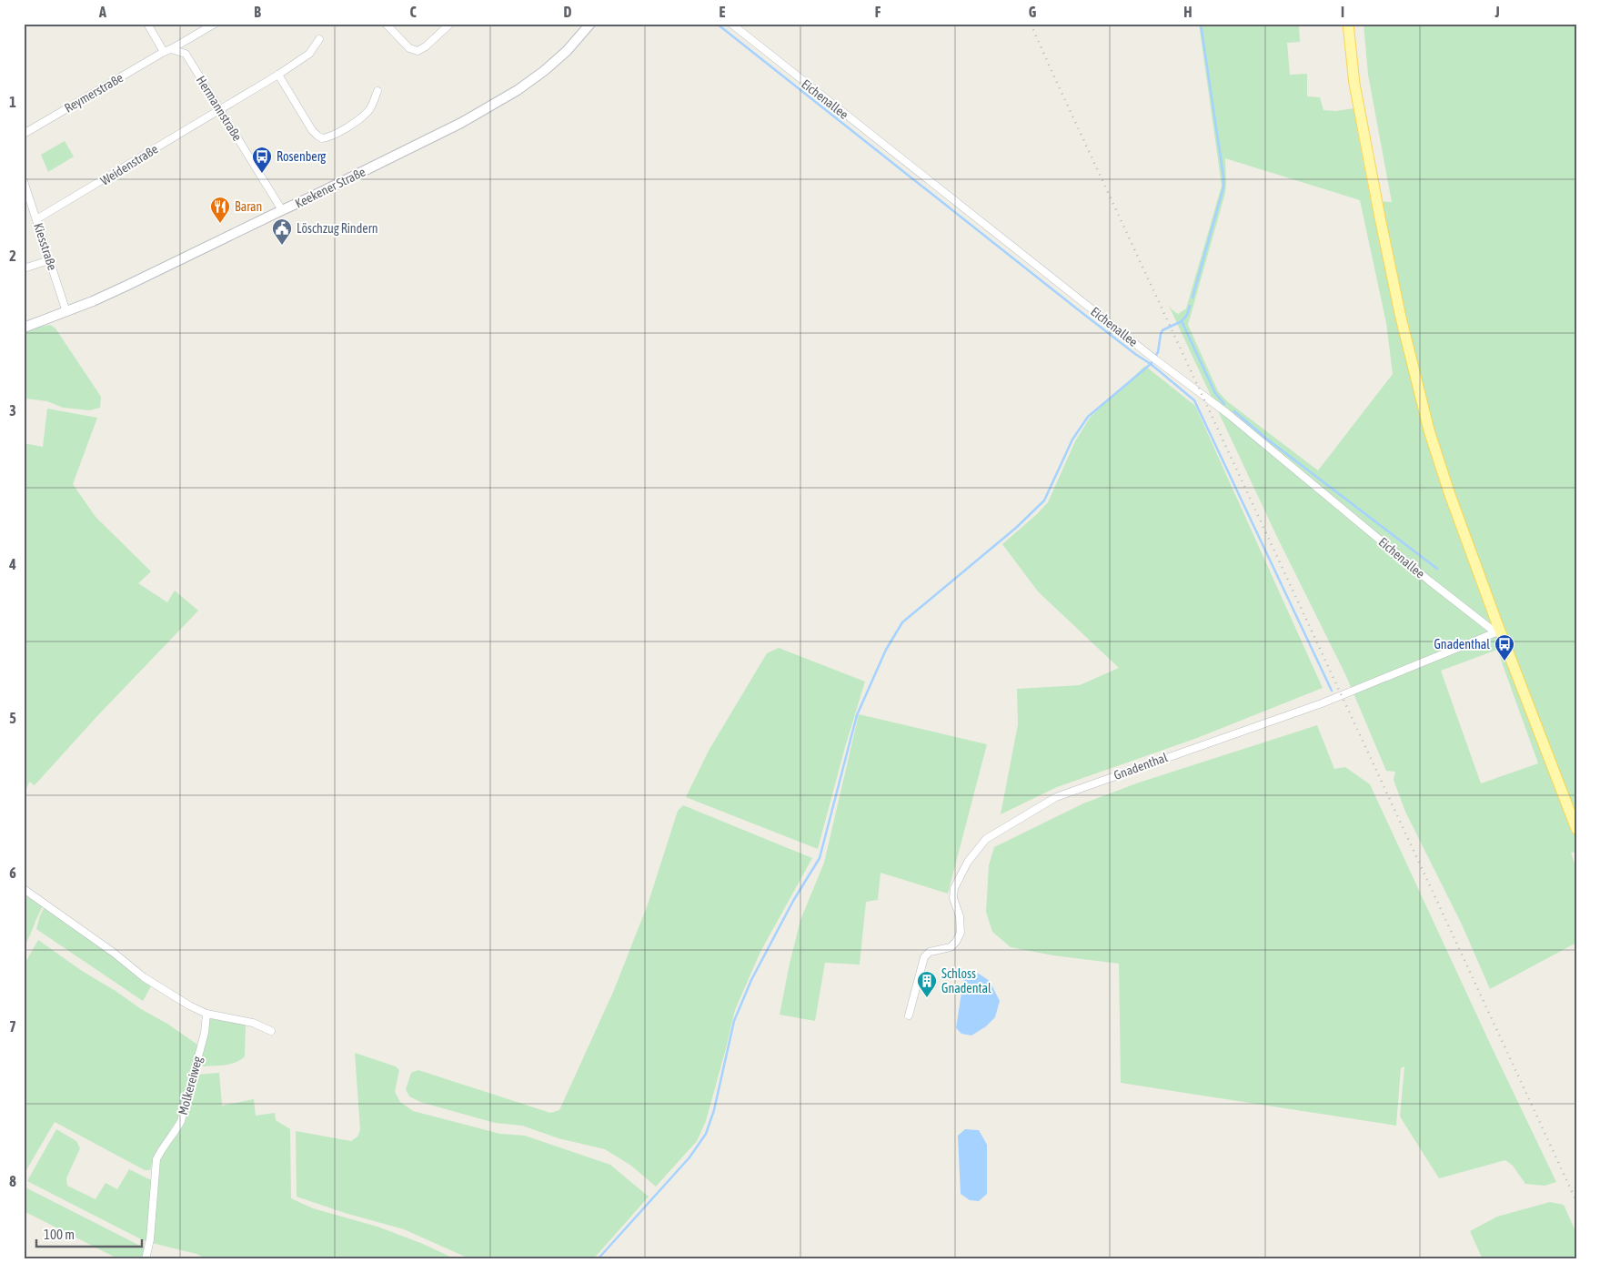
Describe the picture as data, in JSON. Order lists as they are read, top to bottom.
{
  "streets": {
    "main road": ["Keekener Straße"],
    "street": [
      "Reymerstraße",
      "Eichenallee",
      "Hermannstraße",
      "Weidenstraße",
      "Kiesstraße",
      "Gnadenthal",
      "Molkereiweg"
    ]
  },
  "crossings": [
    ["Eichenallee", "Gnadenthal"],
    ["Hermannstraße", "Weidenstraße"],
    ["Hermannstraße", "Keekener Straße"],
    ["Weidenstraße", "Kiesstraße"],
    ["Keekener Straße", "Kiesstraße"]
  ],
  "places": {
    "bus stop": ["Rosenberg", "Gnadenthal"],
    "restaurant": ["Baran"],
    "public building": ["Löschzug Rindern"],
    "building": ["Schloss Gnadental"]
  },
  "scale_bar": "100 m",
  "grid": {
    "columns": [
      "A",
      "B",
      "C",
      "D",
      "E",
      "F",
      "G",
      "H",
      "I",
      "J"
    ],
    "rows": [
      "1",
      "2",
      "3",
      "4",
      "5",
      "6",
      "7",
      "8"
    ]
  }
}
